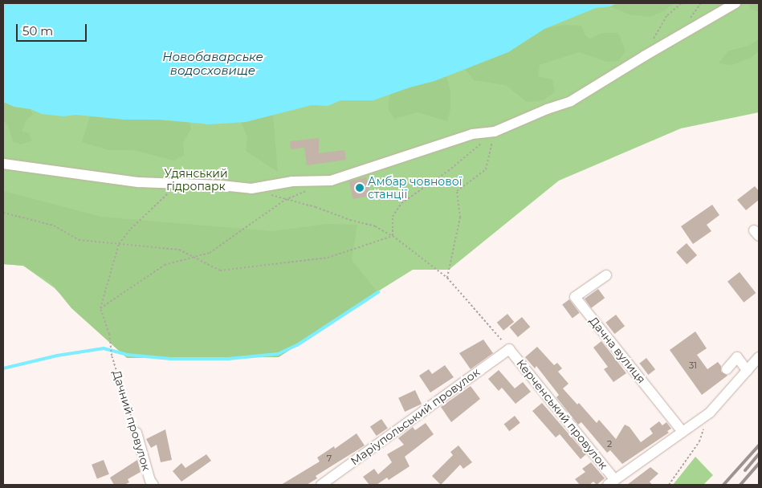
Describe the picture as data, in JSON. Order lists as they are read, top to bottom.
{
  "streets": {
    "street": [
      "Дачна вулиця",
      "Керченський провулок",
      "Маріупольський провулок",
      "Дачний провулок"
    ]
  },
  "crossings": [
    ["Керченський провулок", "Маріупольський провулок"]
  ],
  "water": ["Новобаварське водосховище"],
  "parks": ["Удянський гідропарк"],
  "places": ["Амбар човнової станції"],
  "house_numbers": ["31", "2", "7"],
  "scale_bar": "50 m"
}
